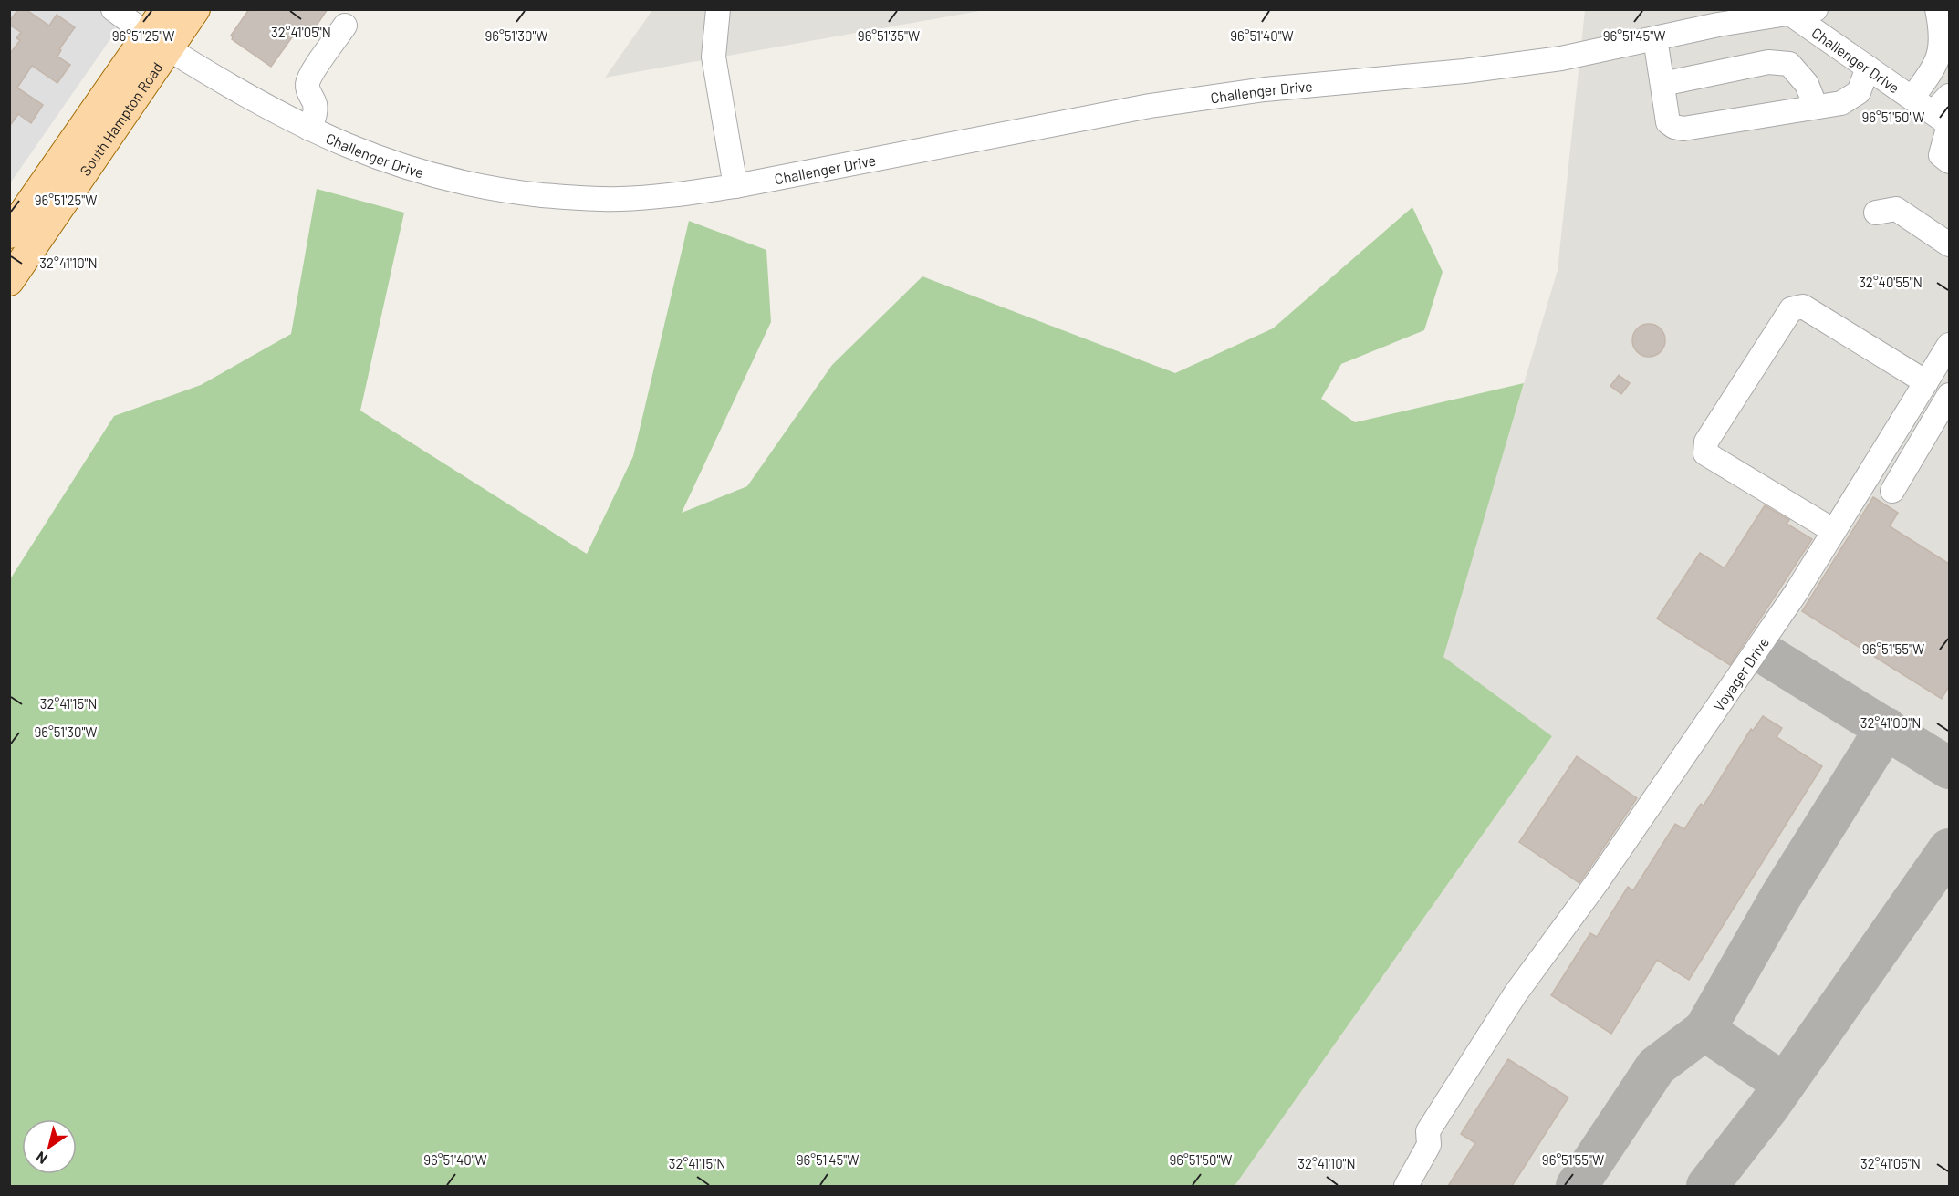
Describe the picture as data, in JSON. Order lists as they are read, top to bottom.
{
  "streets": {
    "main road": ["South Hampton Road"],
    "lane": ["Challenger Drive", "Voyager Drive"]
  },
  "crossings": [
    ["Challenger Drive", "South Hampton Road"]
  ],
  "north": "bottom left",
  "coordinates": [
    "32°41'05\"N",
    "96°51'25\"W",
    "96°51'30\"W",
    "96°51'35\"W",
    "96°51'40\"W",
    "96°51'45\"W",
    "96°51'50\"W",
    "32°41'10\"N",
    "32°40'55\"N",
    "96°51'55\"W",
    "32°41'15\"N",
    "32°41'00\"N"
  ]
}
